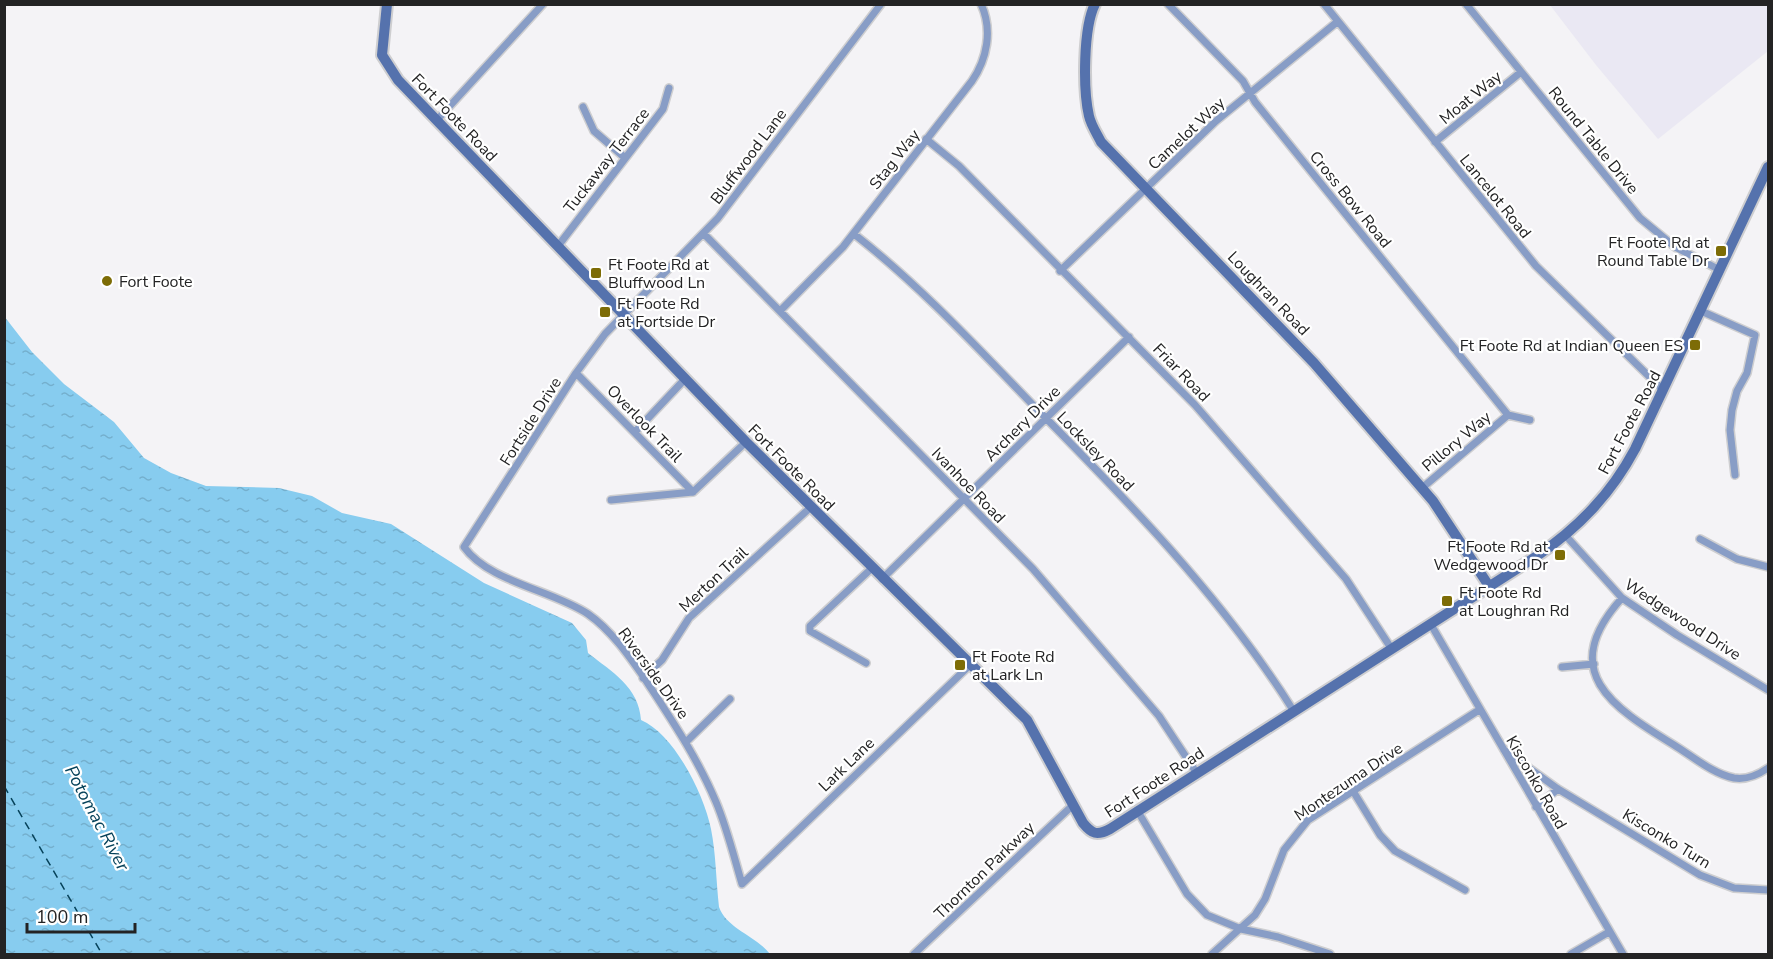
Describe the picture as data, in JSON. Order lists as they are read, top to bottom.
{
  "streets": {
    "street": [
      "Moat Way",
      "Fort Foote Road",
      "Camelot Way",
      "Round Table Drive",
      "Bluffwood Lane",
      "Stag Way",
      "Tuckaway Terrace",
      "Lancelot Road",
      "Cross Bow Road",
      "Loughran Road",
      "Friar Road",
      "Fortside Drive",
      "Overlook Trail",
      "Archery Drive",
      "Pillory Way",
      "Locksley Road",
      "Ivanhoe Road",
      "Merton Trail",
      "Wedgewood Drive",
      "Riverside Drive",
      "Lark Lane",
      "Montezuma Drive",
      "Kisconko Road",
      "Kisconko Turn",
      "Thornton Parkway"
    ]
  },
  "crossings": [
    ["Moat Way", "Round Table Drive"],
    ["Moat Way", "Lancelot Road"],
    ["Fort Foote Road", "Round Table Drive"],
    ["Fort Foote Road", "Bluffwood Lane"],
    ["Fort Foote Road", "Tuckaway Terrace"],
    ["Fort Foote Road", "Lancelot Road"],
    ["Fort Foote Road", "Loughran Road"],
    ["Fort Foote Road", "Friar Road"],
    ["Fort Foote Road", "Fortside Drive"],
    ["Fort Foote Road", "Archery Drive"],
    ["Fort Foote Road", "Locksley Road"],
    ["Fort Foote Road", "Ivanhoe Road"],
    ["Fort Foote Road", "Merton Trail"],
    ["Fort Foote Road", "Wedgewood Drive"],
    ["Fort Foote Road", "Lark Lane"],
    ["Fort Foote Road", "Kisconko Road"],
    ["Fort Foote Road", "Thornton Parkway"],
    ["Camelot Way", "Lancelot Road"],
    ["Camelot Way", "Cross Bow Road"],
    ["Camelot Way", "Loughran Road"],
    ["Camelot Way", "Friar Road"],
    ["Bluffwood Lane", "Fortside Drive"],
    ["Bluffwood Lane", "Ivanhoe Road"],
    ["Stag Way", "Friar Road"],
    ["Stag Way", "Locksley Road"],
    ["Stag Way", "Ivanhoe Road"],
    ["Cross Bow Road", "Pillory Way"],
    ["Loughran Road", "Pillory Way"],
    ["Friar Road", "Archery Drive"],
    ["Fortside Drive", "Overlook Trail"],
    ["Fortside Drive", "Riverside Drive"],
    ["Archery Drive", "Locksley Road"],
    ["Archery Drive", "Ivanhoe Road"],
    ["Merton Trail", "Riverside Drive"],
    ["Riverside Drive", "Lark Lane"],
    ["Montezuma Drive", "Kisconko Road"],
    ["Kisconko Road", "Kisconko Turn"]
  ],
  "water": ["Potomac River"],
  "places": {
    "transit": [
      "Ft Foote Rd at Round Table Dr",
      "Ft Foote Rd at Bluffwood Ln",
      "Ft Foote Rd at Fortside Dr",
      "Ft Foote Rd at Indian Queen ES",
      "Ft Foote Rd at Wedgewood Dr",
      "Ft Foote Rd at Loughran Rd",
      "Ft Foote Rd at Lark Ln"
    ],
    "other": ["Fort Foote"]
  },
  "scale_bar": "100 m"
}
